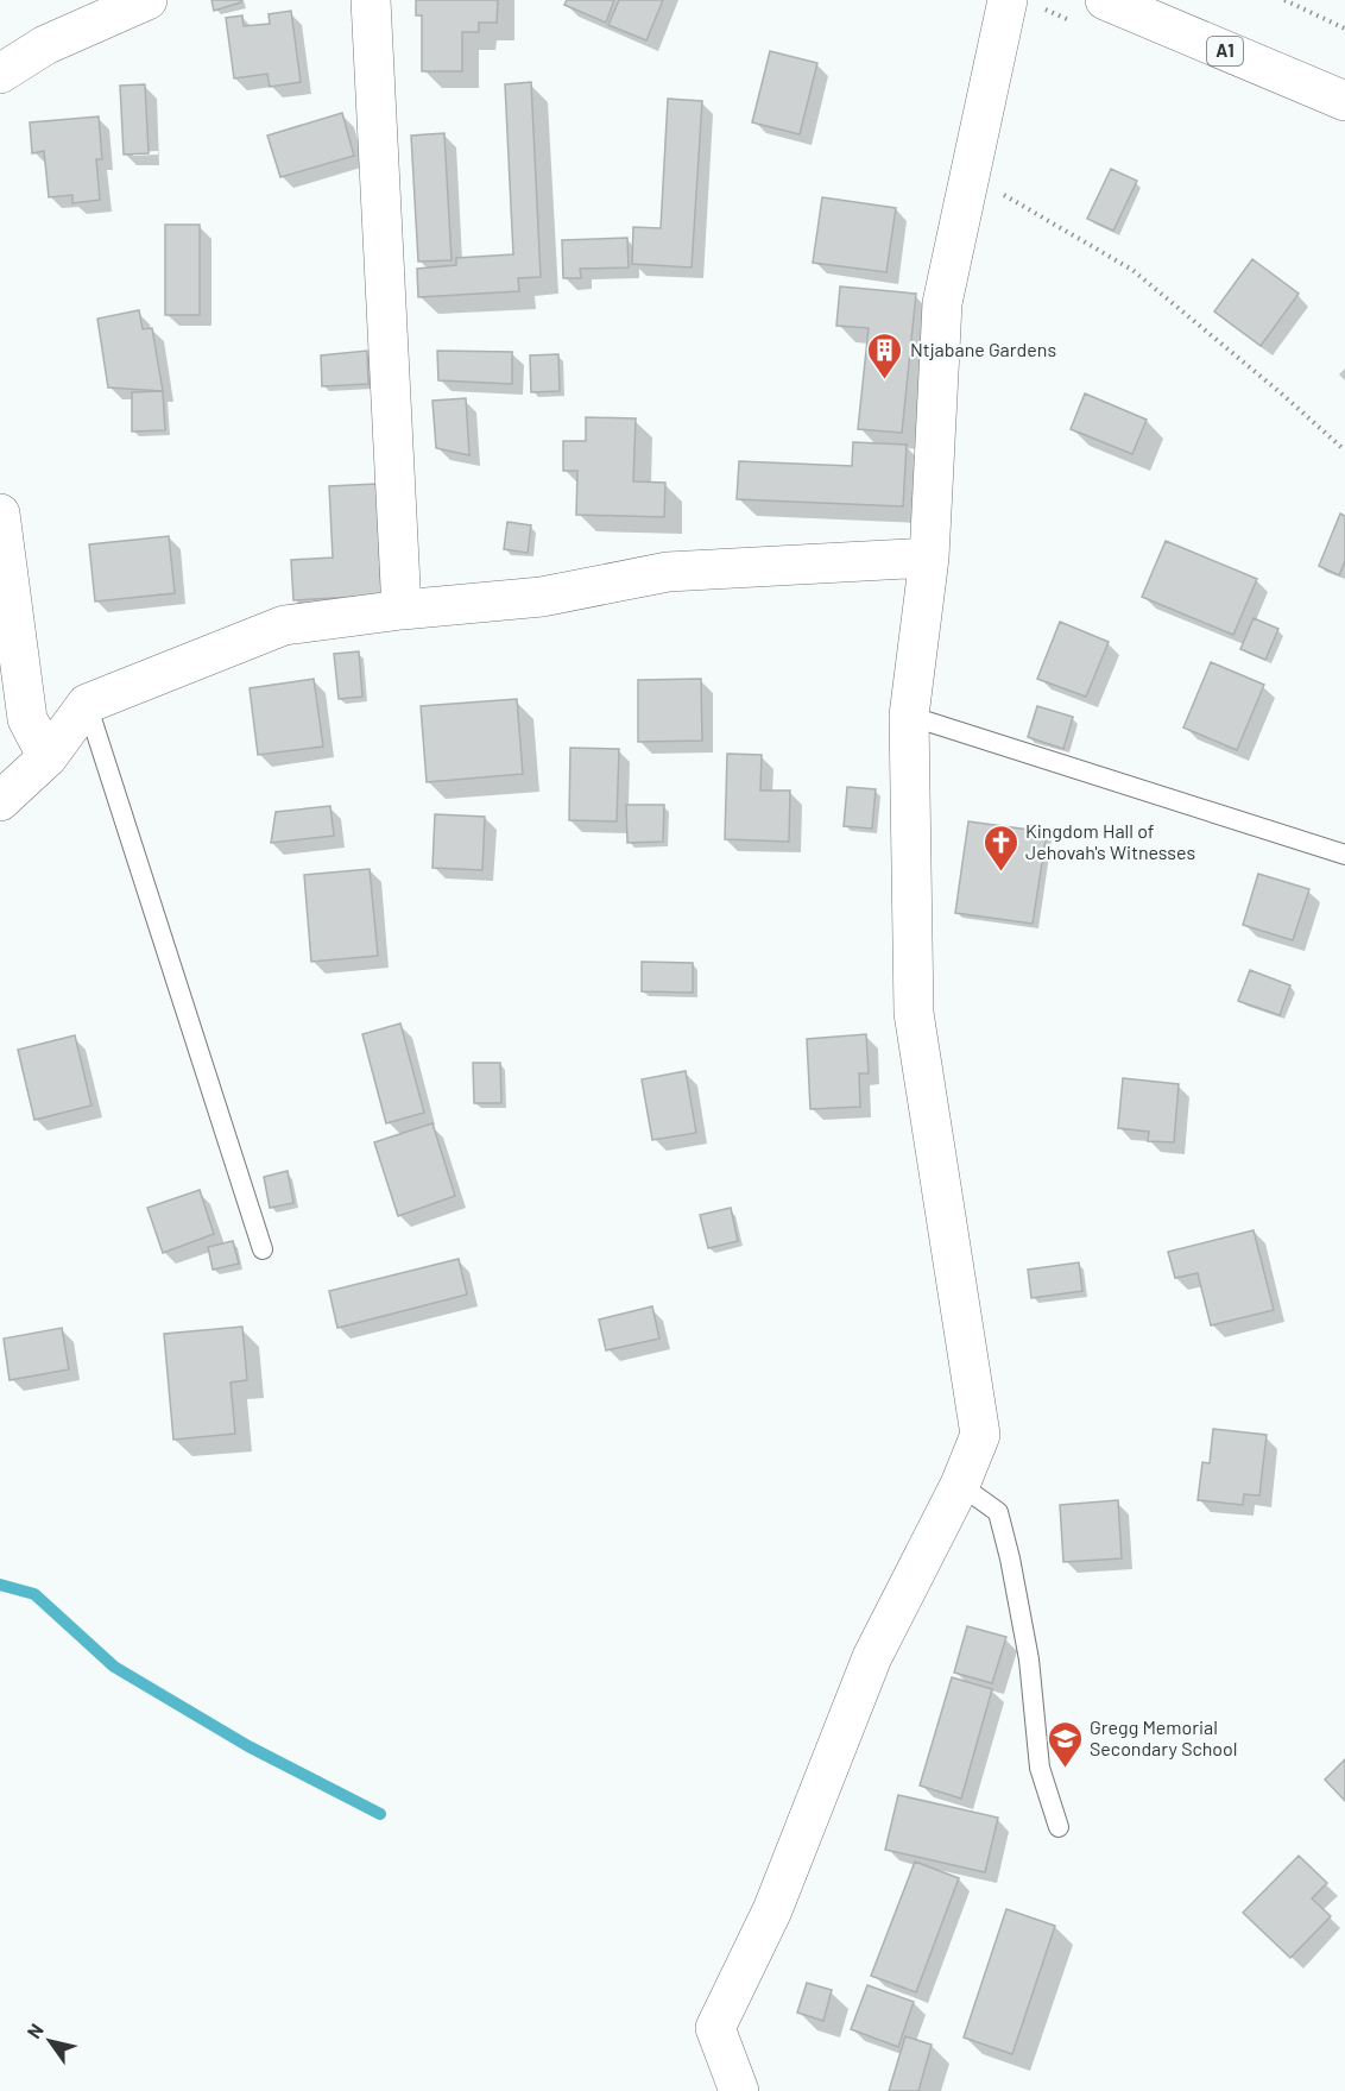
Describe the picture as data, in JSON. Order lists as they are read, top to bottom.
{
  "streets": {
    "street": ["A1"]
  },
  "places": {
    "building": ["Ntjabane Gardens"],
    "church": ["Kingdom Hall of Jehovah's Witnesses"],
    "school or university": ["Gregg Memorial Secondary School"]
  },
  "north": "top left"
}
